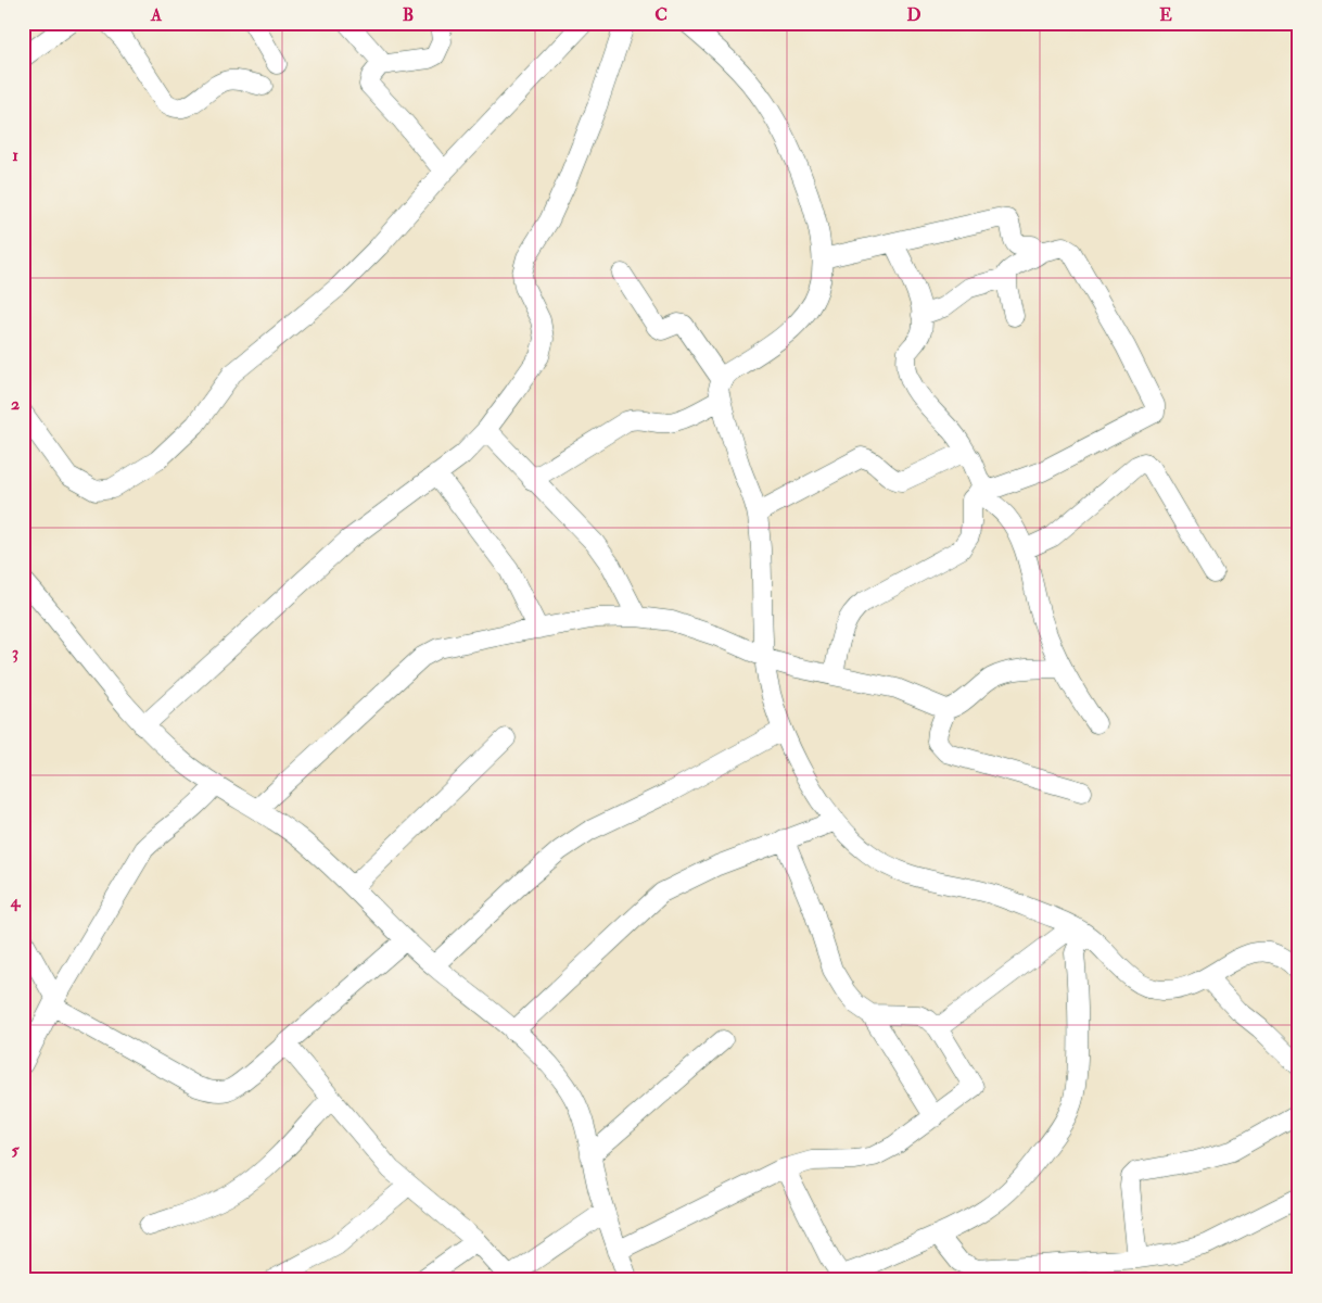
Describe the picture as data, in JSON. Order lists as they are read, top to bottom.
{
  "grid": {
    "columns": [
      "A",
      "B",
      "C",
      "D",
      "E"
    ],
    "rows": [
      "1",
      "2",
      "3",
      "4",
      "5"
    ]
  }
}
